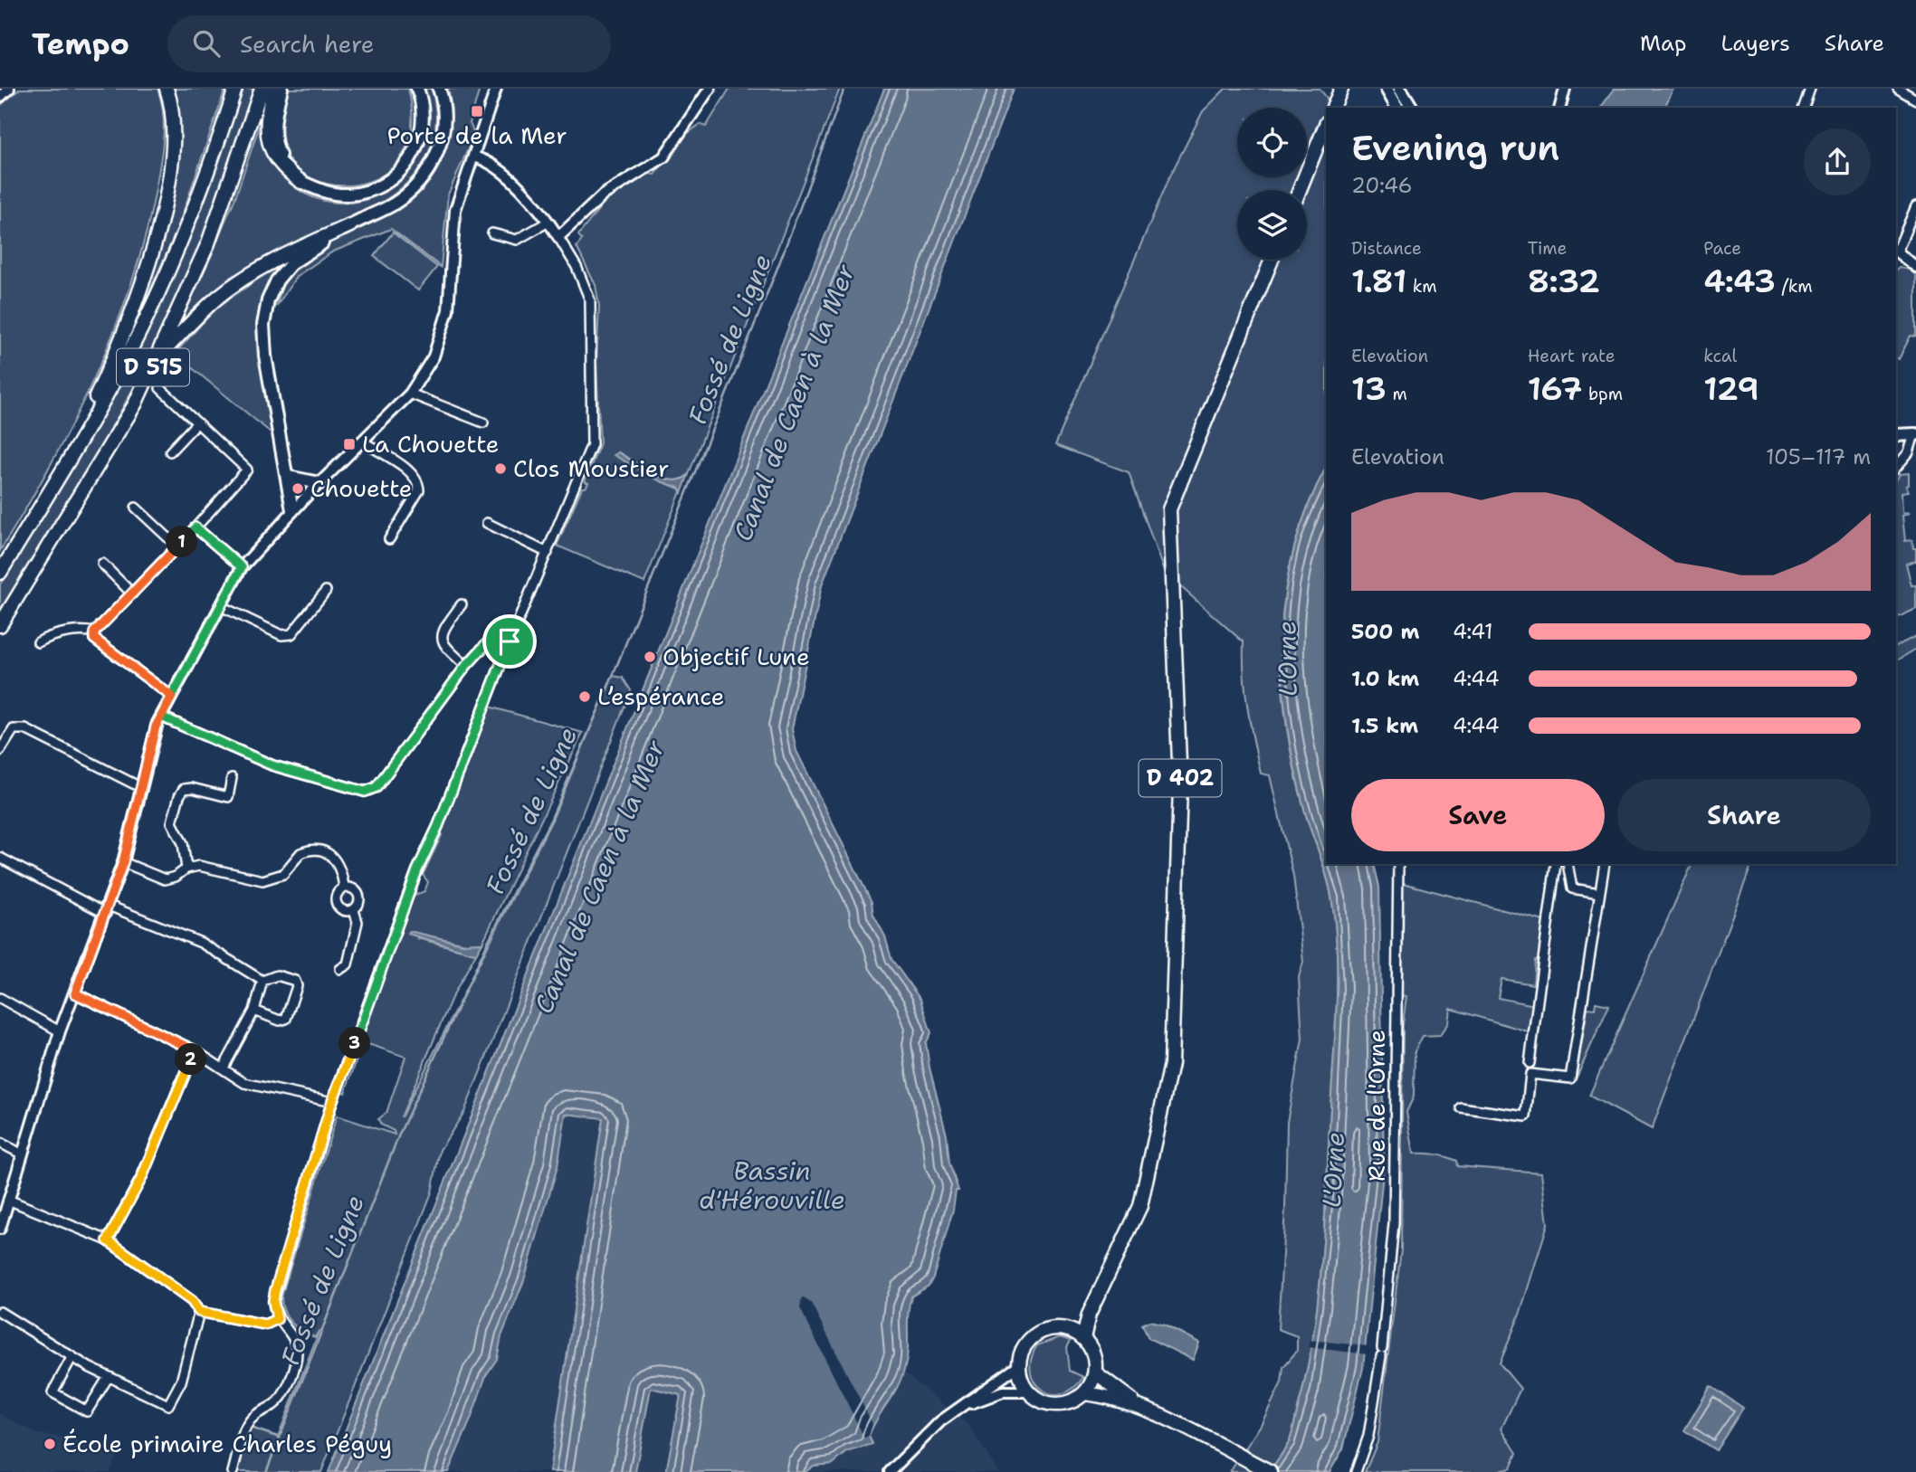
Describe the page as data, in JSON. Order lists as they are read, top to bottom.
{
  "streets": {
    "main road": ["D 515", "D 402"],
    "street": ["Rue de l'Orne"]
  },
  "water": [
    "Fossé de Ligne",
    "Canal de Caen à la Mer",
    "L'Orne",
    "Bassin d'Hérouville"
  ],
  "places": {
    "transit": ["Porte de la Mer", "La Chouette"],
    "other": [
      "Clos Moustier",
      "Chouette",
      "Objectif Lune",
      "L’espérance",
      "École primaire Charles Péguy"
    ]
  },
  "page": {
    "header": "Tempo",
    "search": "Search here",
    "nav": ["Map", "Layers", "Share"],
    "heading": ["Evening run", "20:46"],
    "stats": [
      ["Distance", "1.81 km"],
      ["Time", "8:32"],
      ["Pace", "4:43 /km"],
      ["Elevation", "13 m"],
      ["Heart rate", "167 bpm"],
      ["kcal", "129"]
    ],
    "chart": ["Elevation", "105–117 m"],
    "pins": ["1", "3", "2"],
    "list": [
      {
        "name": "500 m",
        "note": "4:41"
      },
      {
        "name": "1.0 km",
        "note": "4:44"
      },
      {
        "name": "1.5 km",
        "note": "4:44"
      }
    ],
    "buttons": ["Save", "Share"]
  }
}
